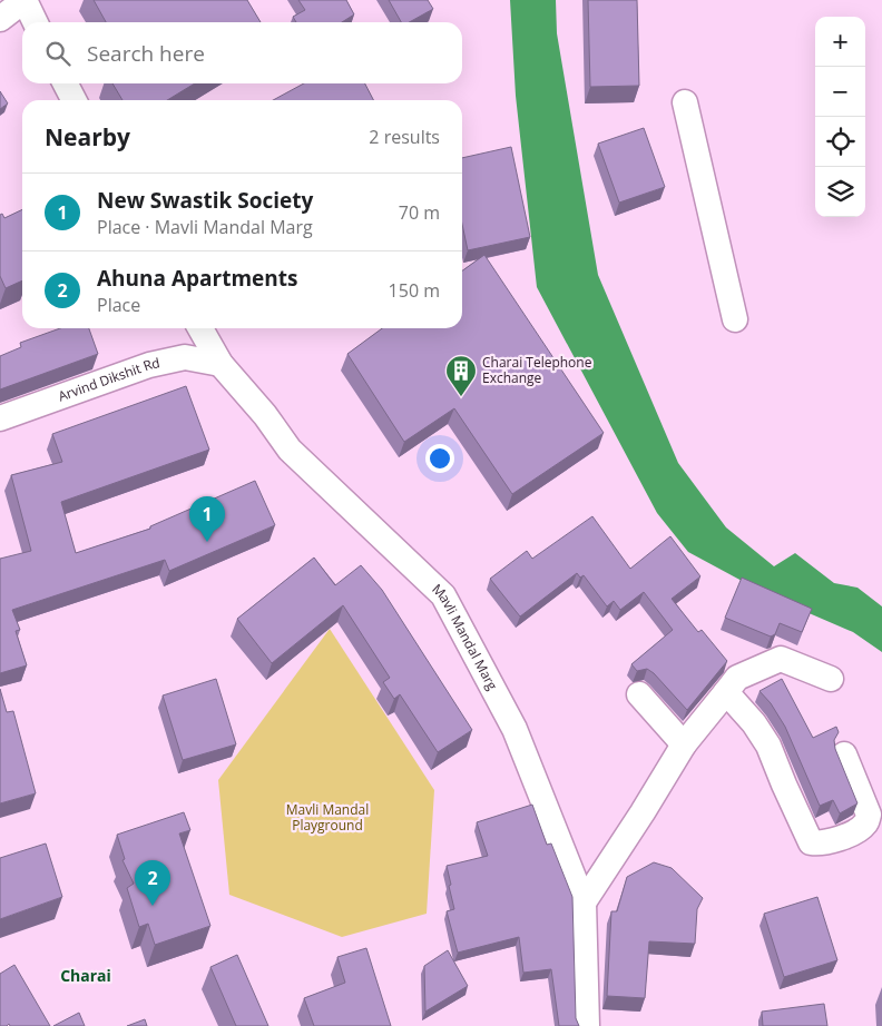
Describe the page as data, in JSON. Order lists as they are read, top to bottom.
{
  "streets": {
    "street": ["Arvind Dikshit Rd", "Mavli Mandal Marg"]
  },
  "crossings": [
    ["Arvind Dikshit Rd", "Mavli Mandal Marg"]
  ],
  "districts": ["Charai"],
  "parks": ["Mavli Mandal Playground"],
  "places": {
    "building": ["Charai Telephone Exchange"]
  },
  "page": {
    "map_buttons": ["+", "−"],
    "search": "Search here",
    "heading": ["Nearby", "2 results"],
    "list": [
      {
        "mark": "1",
        "name": "New Swastik Society",
        "note": "Place · Mavli Mandal Marg",
        "value": "70 m"
      },
      {
        "mark": "2",
        "name": "Ahuna Apartments",
        "note": "Place",
        "value": "150 m"
      }
    ],
    "pins": ["1", "2"]
  }
}
